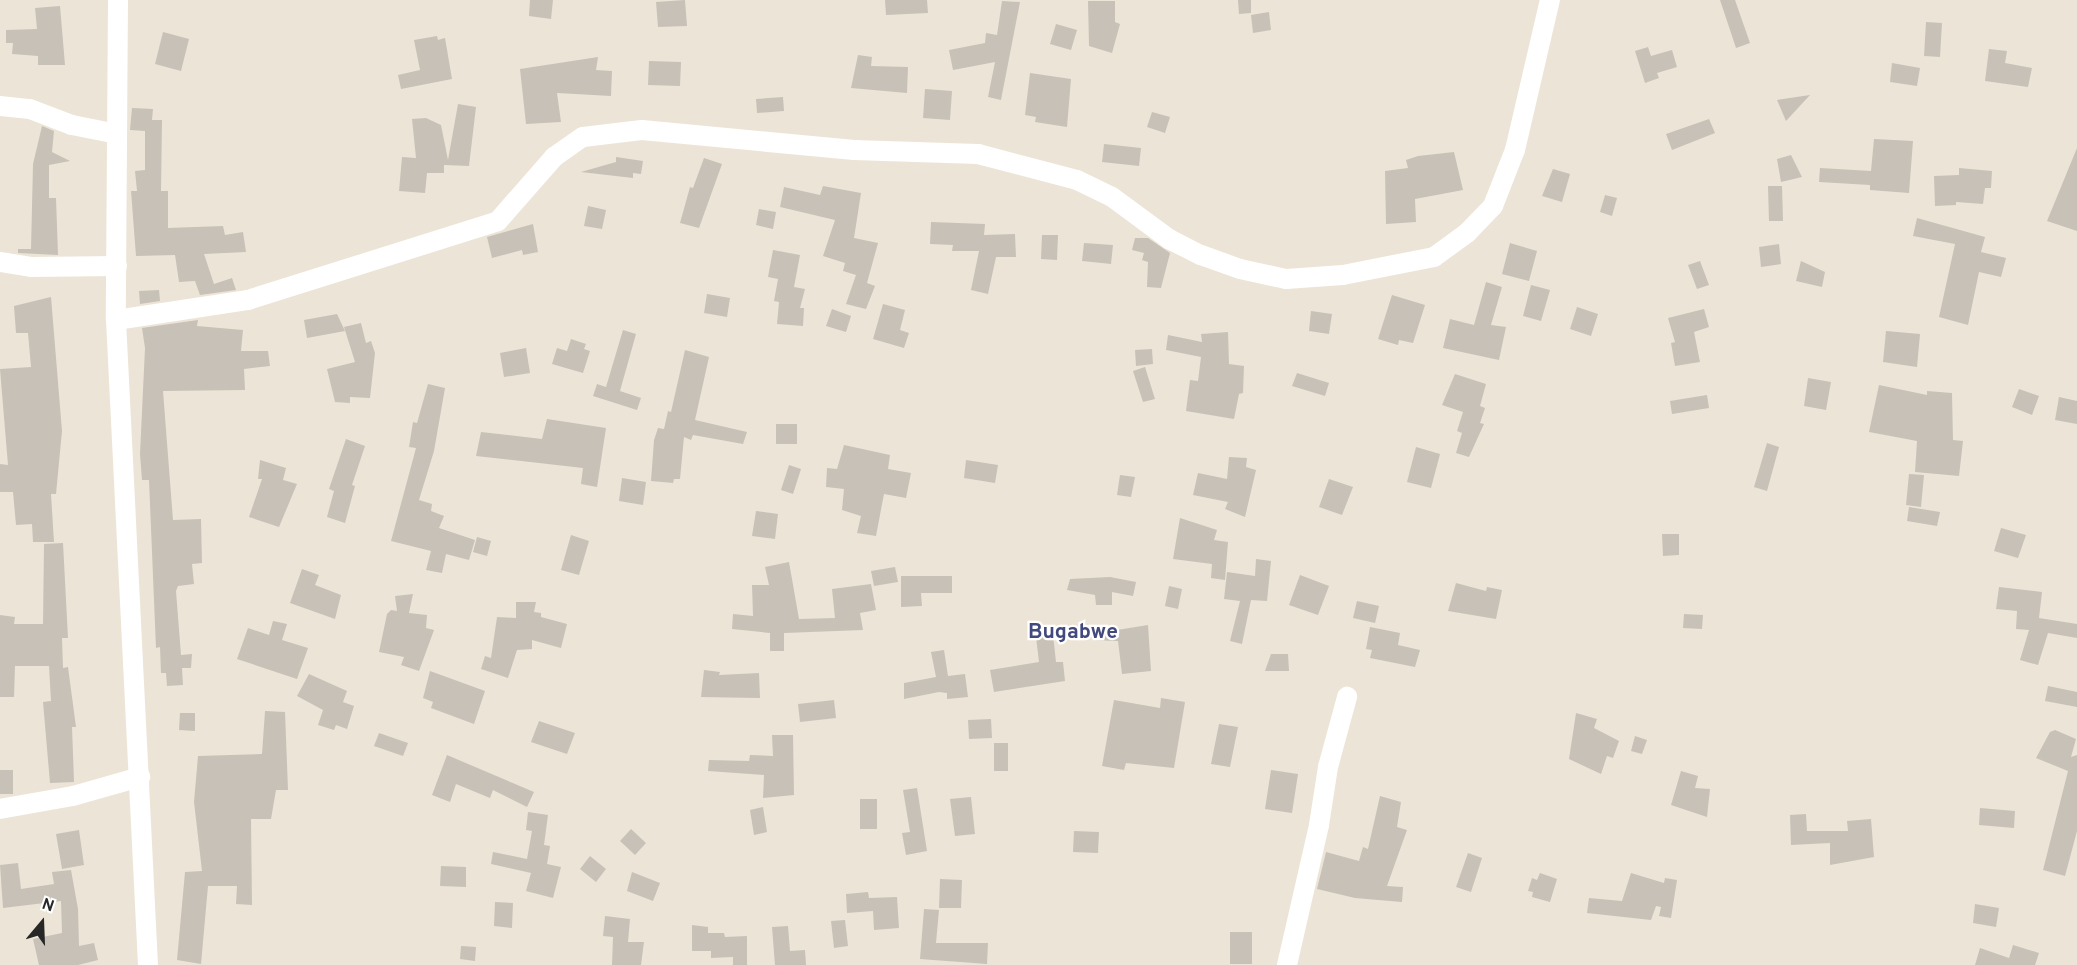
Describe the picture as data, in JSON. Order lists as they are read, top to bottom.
{
  "districts": ["Bugabwe"],
  "north": "top"
}
